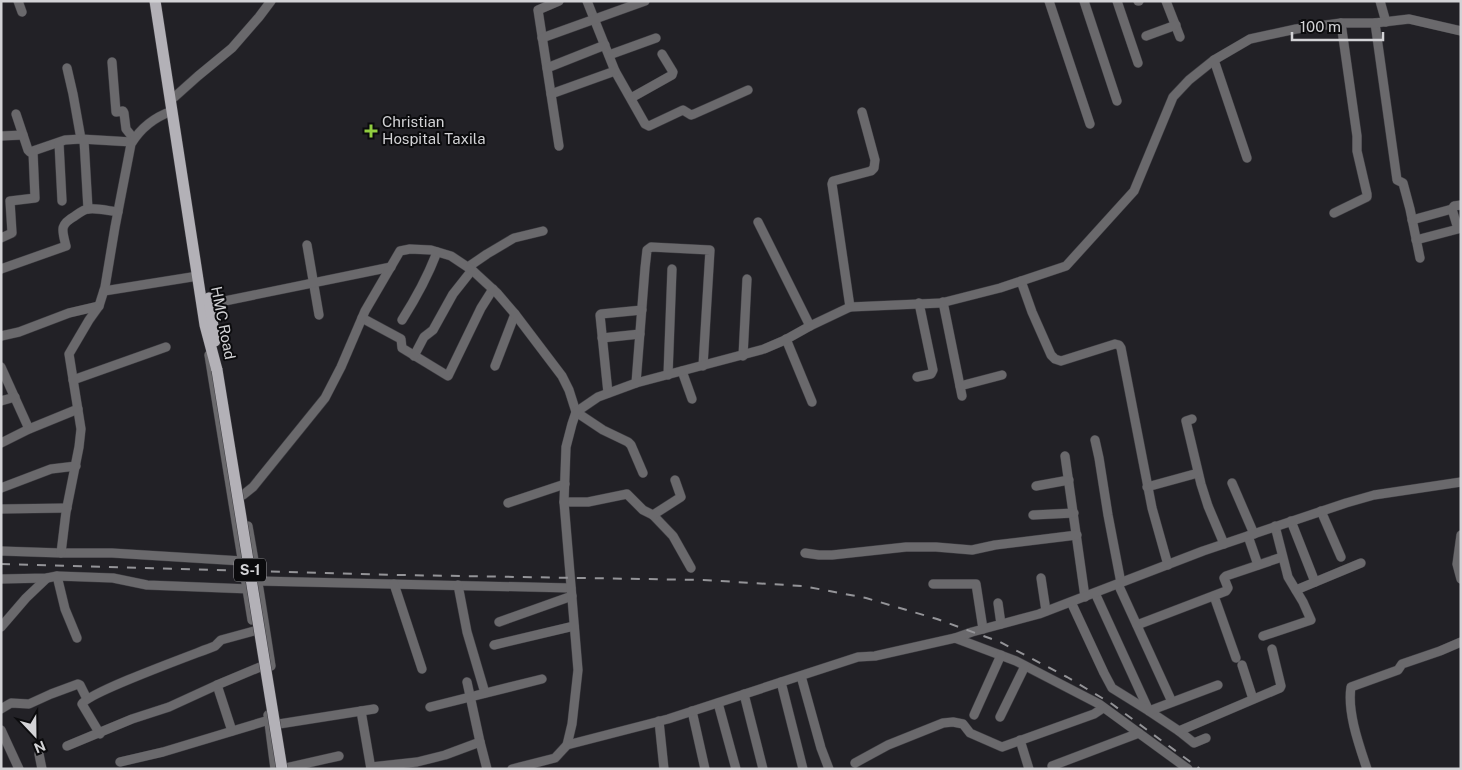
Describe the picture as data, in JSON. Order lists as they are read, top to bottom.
{
  "streets": {
    "main road": ["HMC Road", "S-1"]
  },
  "places": {
    "health": ["Christian Hospital Taxila"]
  },
  "scale_bar": "100 m",
  "north": "bottom"
}
